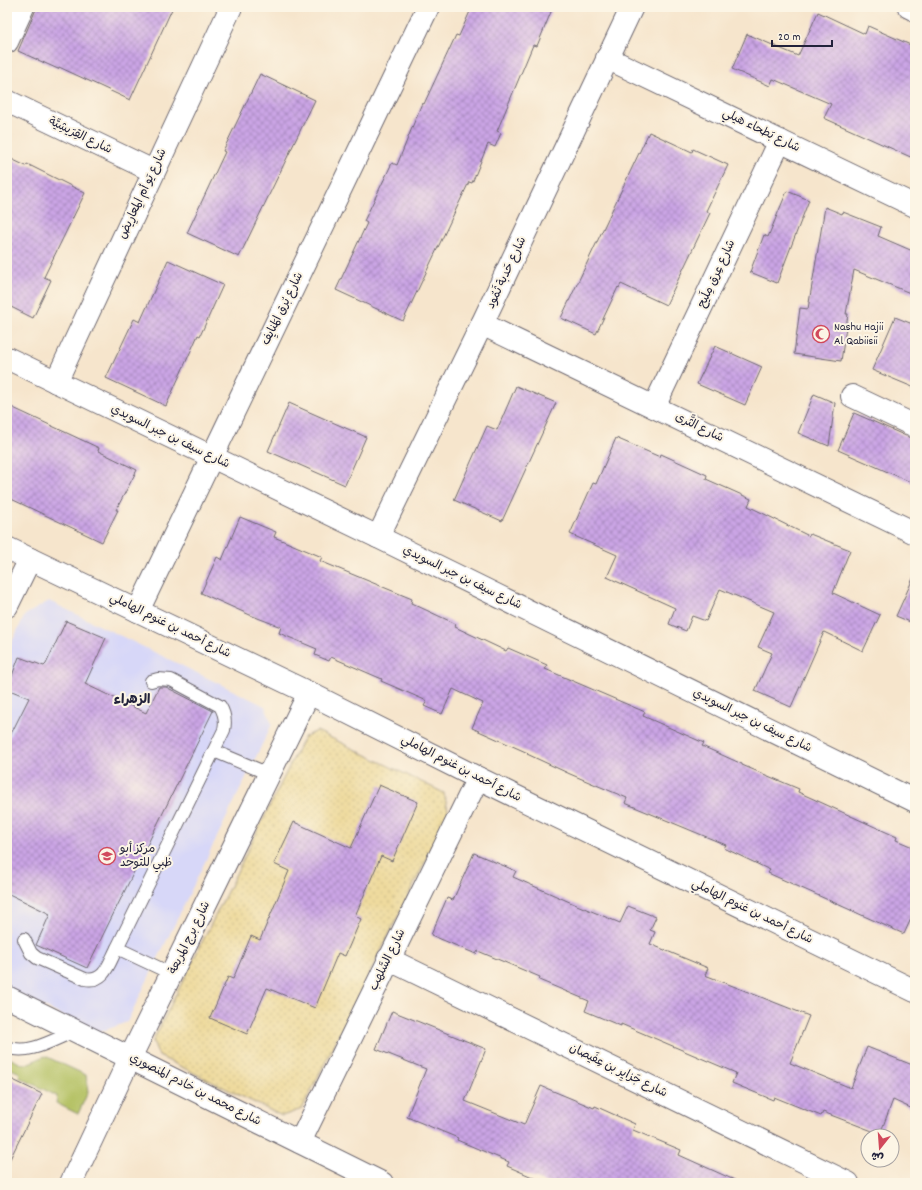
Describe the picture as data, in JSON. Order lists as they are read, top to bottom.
{
  "streets": {
    "street": [
      "شارع بَطحاء هيلي",
      "شارع القِرَيشِيَّة",
      "شارع يَو أم المِعارِيض",
      "شارع حَدبة ثَمُود",
      "شارع عِرق مِلَيح",
      "شارع بُرق المَنايِف",
      "شارع الثَّرى",
      "شارع سيف بن جبر السويدي",
      "شارع أحمد بن غنوم الهاملي",
      "شارع برج المربعة",
      "شارع السَّلهب",
      "شارع جَزايِر بن عِفَيصان",
      "شارع محمد بن خادم المنصوري"
    ]
  },
  "crossings": [
    ["شارع بَطحاء هيلي", "شارع حَدبة ثَمُود"],
    ["شارع بَطحاء هيلي", "شارع عِرق مِلَيح"],
    ["شارع القِرَيشِيَّة", "شارع يَو أم المِعارِيض"],
    ["شارع يَو أم المِعارِيض", "شارع سيف بن جبر السويدي"],
    ["شارع حَدبة ثَمُود", "شارع الثَّرى"],
    ["شارع حَدبة ثَمُود", "شارع سيف بن جبر السويدي"],
    ["شارع عِرق مِلَيح", "شارع الثَّرى"],
    ["شارع بُرق المَنايِف", "شارع سيف بن جبر السويدي"],
    ["شارع بُرق المَنايِف", "شارع أحمد بن غنوم الهاملي"],
    ["شارع أحمد بن غنوم الهاملي", "شارع برج المربعة"],
    ["شارع أحمد بن غنوم الهاملي", "شارع السَّلهب"],
    ["شارع برج المربعة", "شارع محمد بن خادم المنصوري"],
    ["شارع السَّلهب", "شارع جَزايِر بن عِفَيصان"],
    ["شارع السَّلهب", "شارع محمد بن خادم المنصوري"]
  ],
  "districts": ["الزهراء"],
  "places": {
    "mosque": ["Nashu Hajii Al Qabiisii"],
    "school or university": ["مركز أبو ظبي للتوحد"]
  },
  "scale_bar": "20 m",
  "north": "bottom"
}
